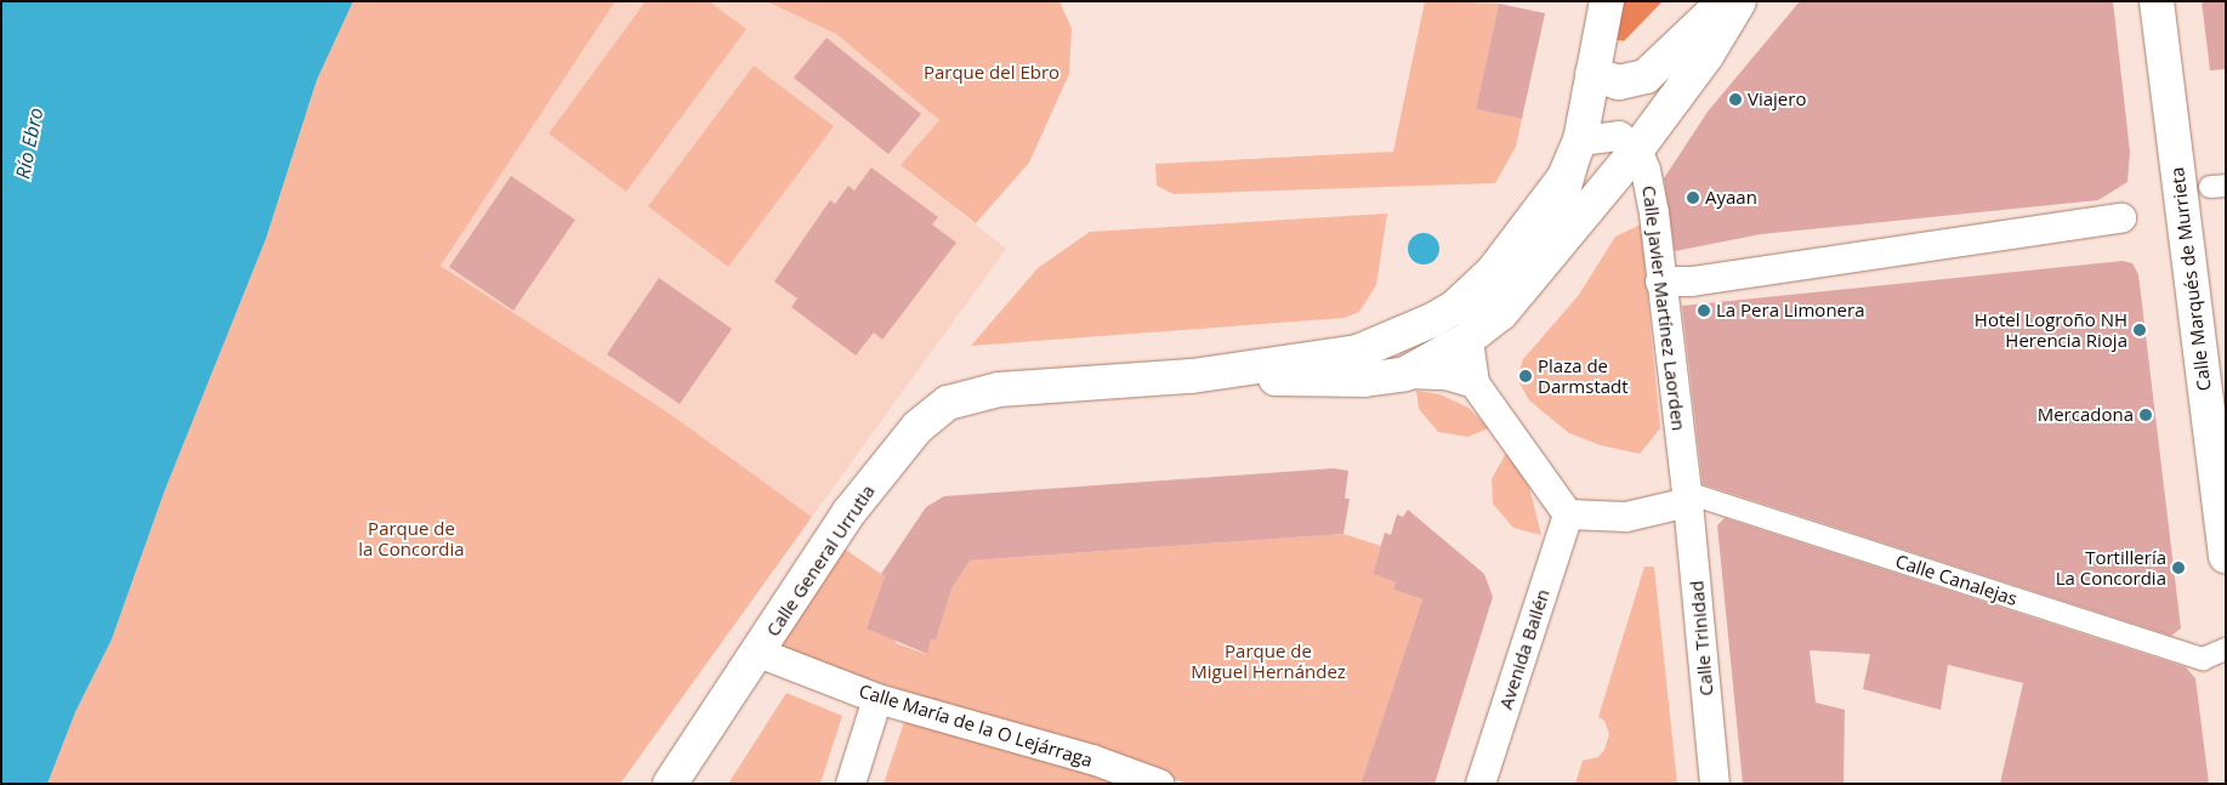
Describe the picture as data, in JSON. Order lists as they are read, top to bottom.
{
  "streets": {
    "main road": ["Calle Marqués de Murrieta", "Calle General Urrutia"],
    "street": [
      "Calle Javier Martínez Laorden",
      "Calle Canalejas",
      "Calle Trinidad",
      "Avenida Bailén",
      "Calle María de la O Lejárraga"
    ]
  },
  "crossings": [
    ["Calle Javier Martínez Laorden", "Calle Canalejas"],
    ["Calle Javier Martínez Laorden", "Calle Trinidad"],
    ["Calle General Urrutia", "Calle María de la O Lejárraga"],
    ["Calle Canalejas", "Calle Trinidad"]
  ],
  "water": ["Río Ebro"],
  "parks": ["Parque del Ebro", "Parque de la Concordia", "Parque de Miguel Hernández"],
  "places": [
    "Viajero",
    "Ayaan",
    "La Pera Limonera",
    "Hotel Logroño NH Herencia Rioja",
    "Plaza de Darmstadt",
    "Mercadona",
    "Tortillería La Concordia"
  ]
}
